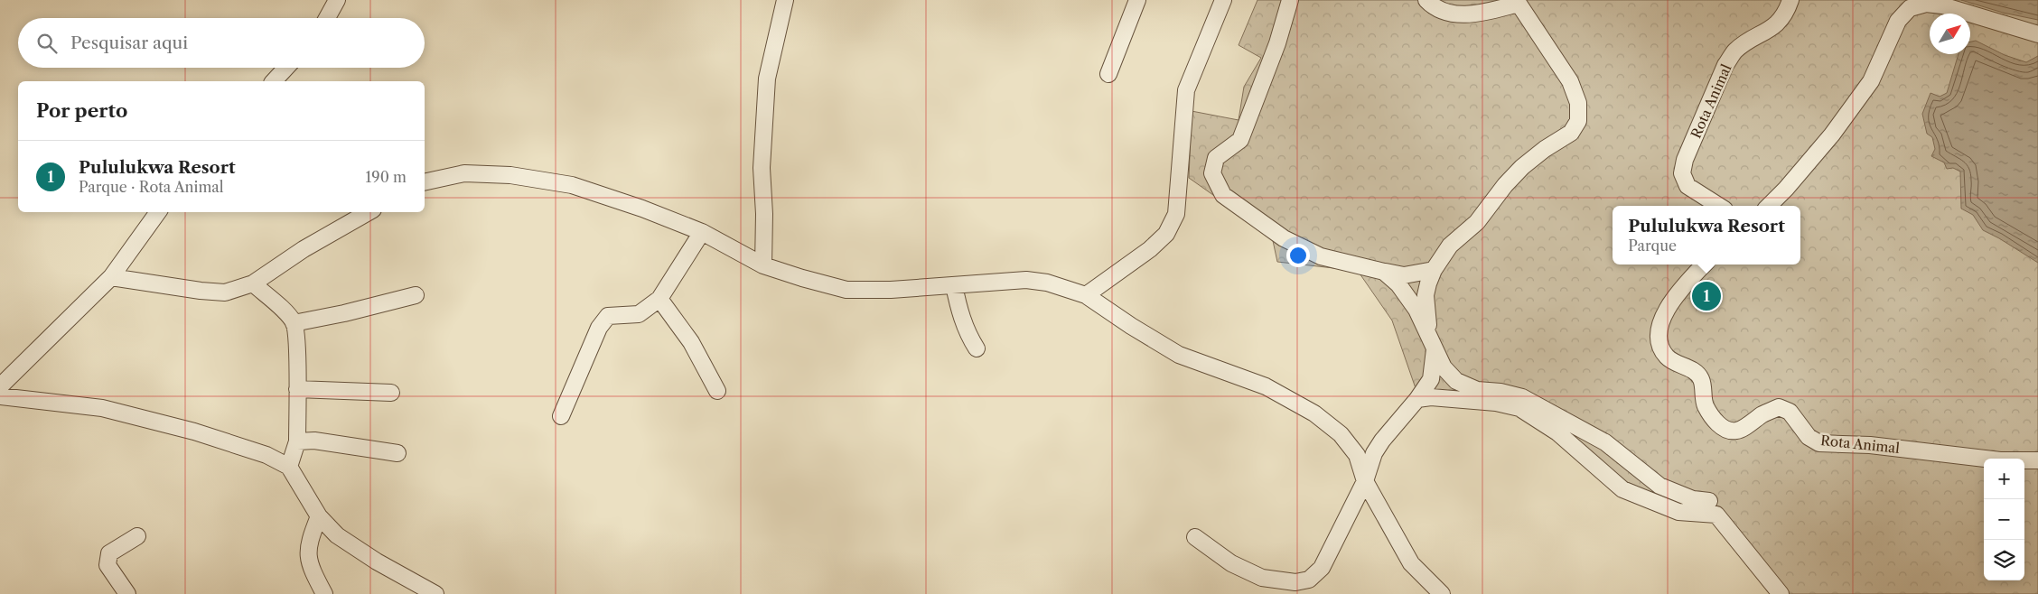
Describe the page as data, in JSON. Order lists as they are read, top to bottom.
{
  "streets": {
    "street": ["Rota Animal"]
  },
  "north": "top right",
  "page": {
    "search": "Pesquisar aqui",
    "heading": "Por perto",
    "list": [
      {
        "mark": "1",
        "name": "Pululukwa Resort",
        "note": "Parque · Rota Animal",
        "value": "190 m"
      }
    ],
    "popup": ["Pululukwa Resort", "Parque"],
    "pins": "1",
    "map_buttons": ["+", "−"]
  }
}
